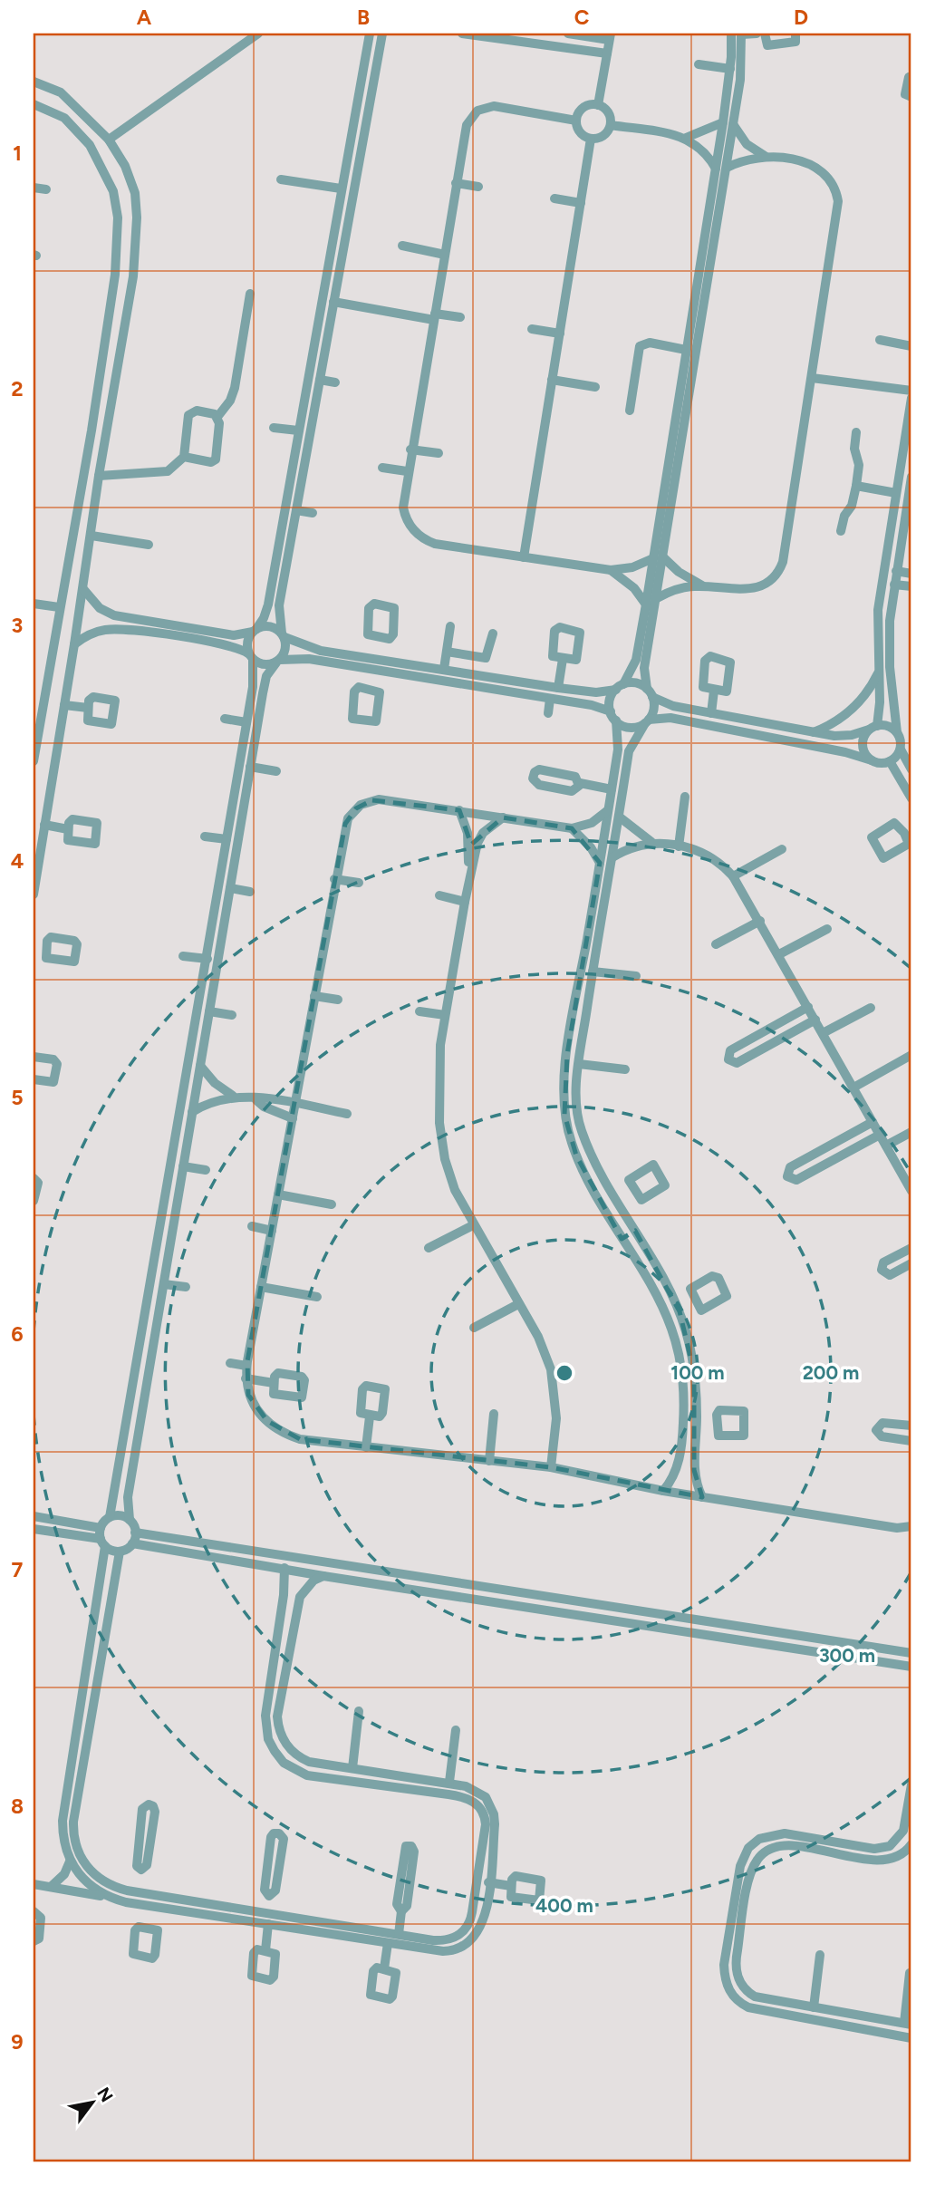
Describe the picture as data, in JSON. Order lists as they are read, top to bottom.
{
  "north": "top right",
  "grid": {
    "columns": [
      "A",
      "B",
      "C",
      "D"
    ],
    "rows": [
      "1",
      "2",
      "3",
      "4",
      "5",
      "6",
      "7",
      "8",
      "9"
    ]
  },
  "rings": [
    "100 m",
    "200 m",
    "300 m",
    "400 m"
  ]
}
